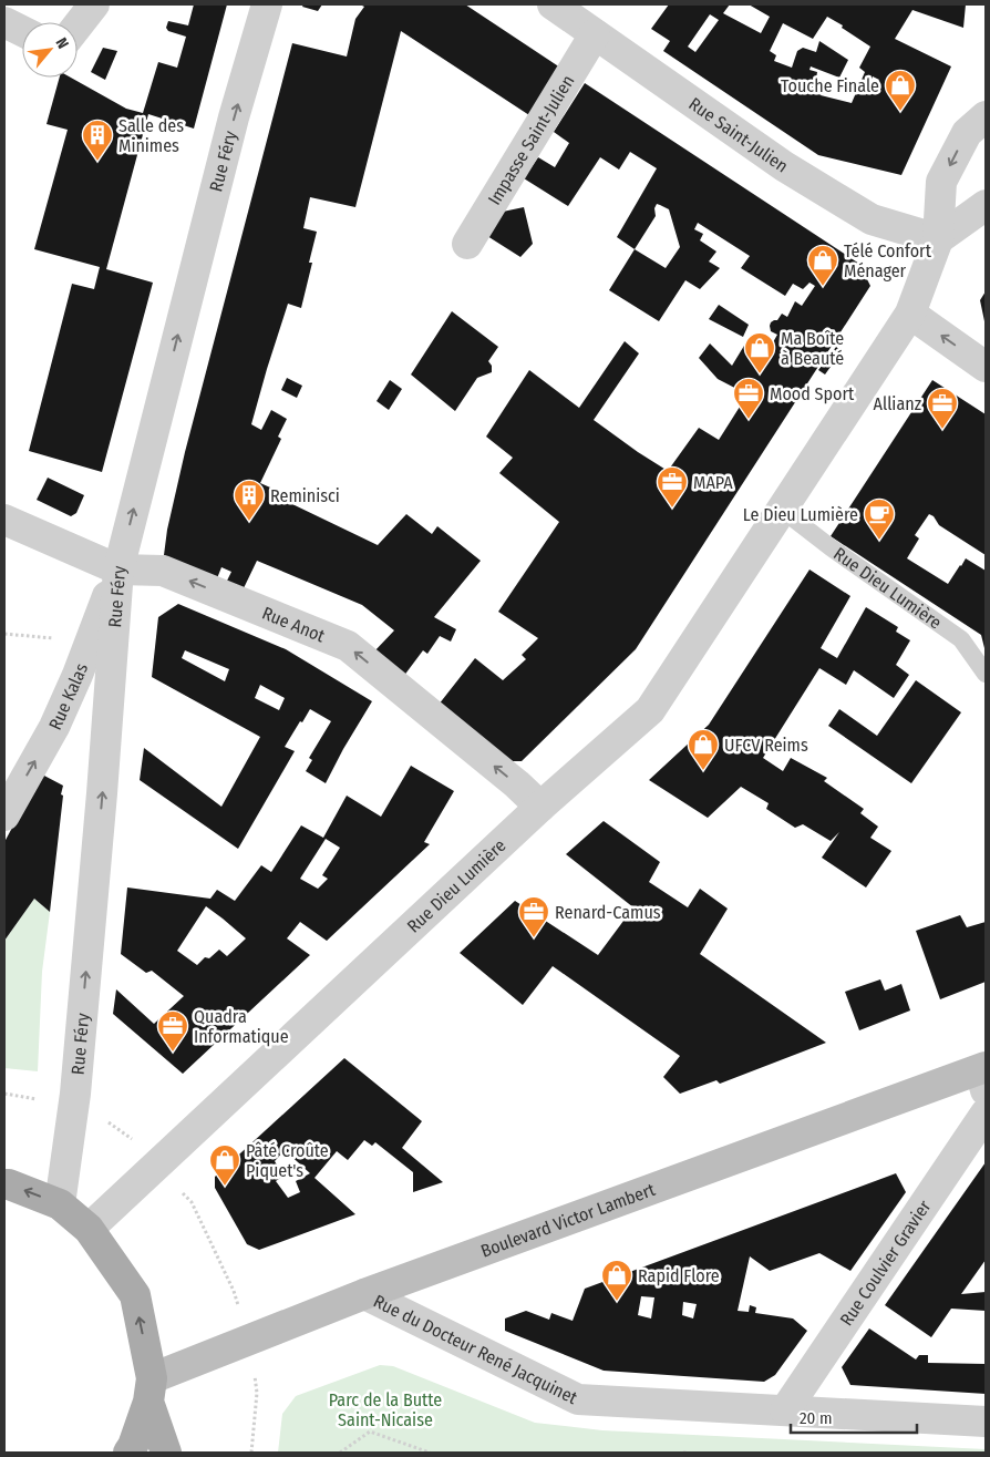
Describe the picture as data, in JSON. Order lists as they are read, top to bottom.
{
  "streets": {
    "street": [
      "Rue Saint-Julien",
      "Impasse Saint-Julien",
      "Rue Féry",
      "Rue Dieu Lumière",
      "Rue Anot",
      "Rue Kalas",
      "Boulevard Victor Lambert",
      "Rue Coulvier Gravier",
      "Rue du Docteur René Jacquinet"
    ]
  },
  "crossings": [
    ["Rue Saint-Julien", "Impasse Saint-Julien"],
    ["Rue Saint-Julien", "Rue Dieu Lumière"],
    ["Rue Féry", "Rue Anot"],
    ["Rue Féry", "Rue Kalas"],
    ["Rue Dieu Lumière", "Rue Anot"],
    ["Rue Anot", "Rue Kalas"],
    ["Boulevard Victor Lambert", "Rue du Docteur René Jacquinet"],
    ["Rue Coulvier Gravier", "Rue du Docteur René Jacquinet"]
  ],
  "one_way": ["Rue Féry", "Rue Anot", "Rue Kalas"],
  "parks": ["Parc de la Butte Saint-Nicaise"],
  "places": {
    "shop": [
      "Touche Finale",
      "Télé Confort Ménager",
      "Ma Boîte à Beauté",
      "UFCV Reims",
      "Pâté Croûte Piquet's",
      "Rapid Flore"
    ],
    "building": ["Salle des Minimes", "Reminisci"],
    "office": [
      "Mood Sport",
      "Allianz",
      "MAPA",
      "Renard-Camus",
      "Quadra Informatique"
    ],
    "cafe": ["Le Dieu Lumière"]
  },
  "scale_bar": "20 m",
  "north": "top right"
}
